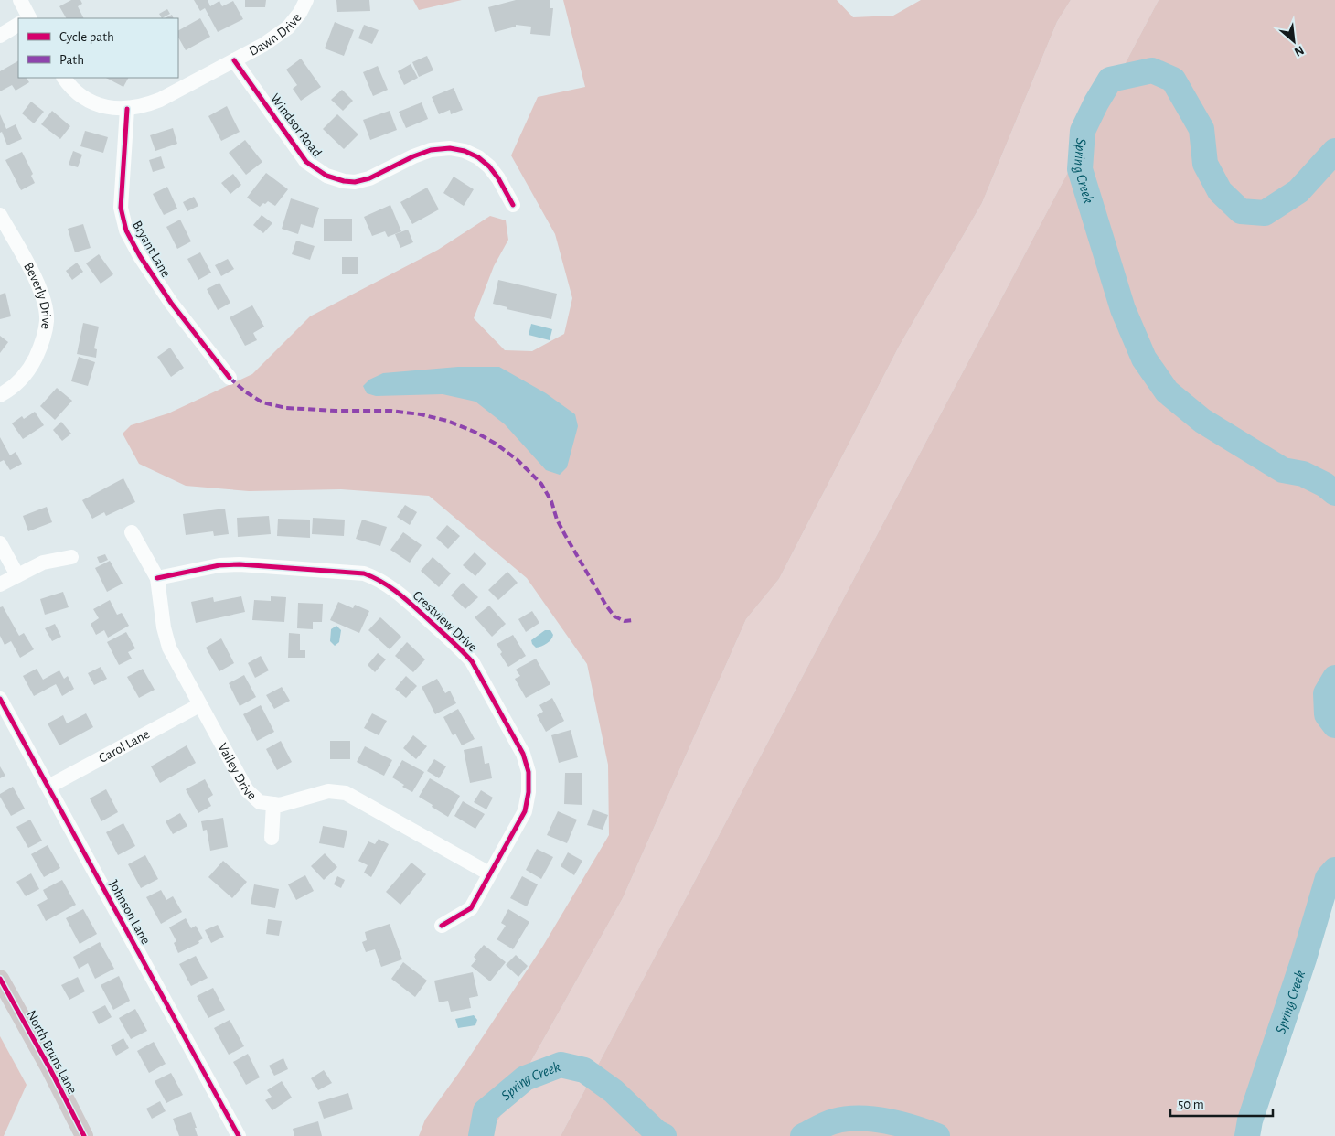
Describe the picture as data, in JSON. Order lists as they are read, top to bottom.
{
  "streets": {
    "main road": ["North Bruns Lane"],
    "street": [
      "Dawn Drive",
      "Windsor Road",
      "Bryant Lane",
      "Beverly Drive",
      "Crestview Drive",
      "Carol Lane",
      "Valley Drive",
      "Johnson Lane"
    ]
  },
  "crossings": [
    ["Dawn Drive", "Windsor Road"],
    ["Crestview Drive", "Valley Drive"],
    ["Carol Lane", "Valley Drive"],
    ["Carol Lane", "Johnson Lane"]
  ],
  "water": ["Spring Creek"],
  "legend": ["Cycle path", "Path"],
  "scale_bar": "50 m",
  "north": "bottom right"
}
